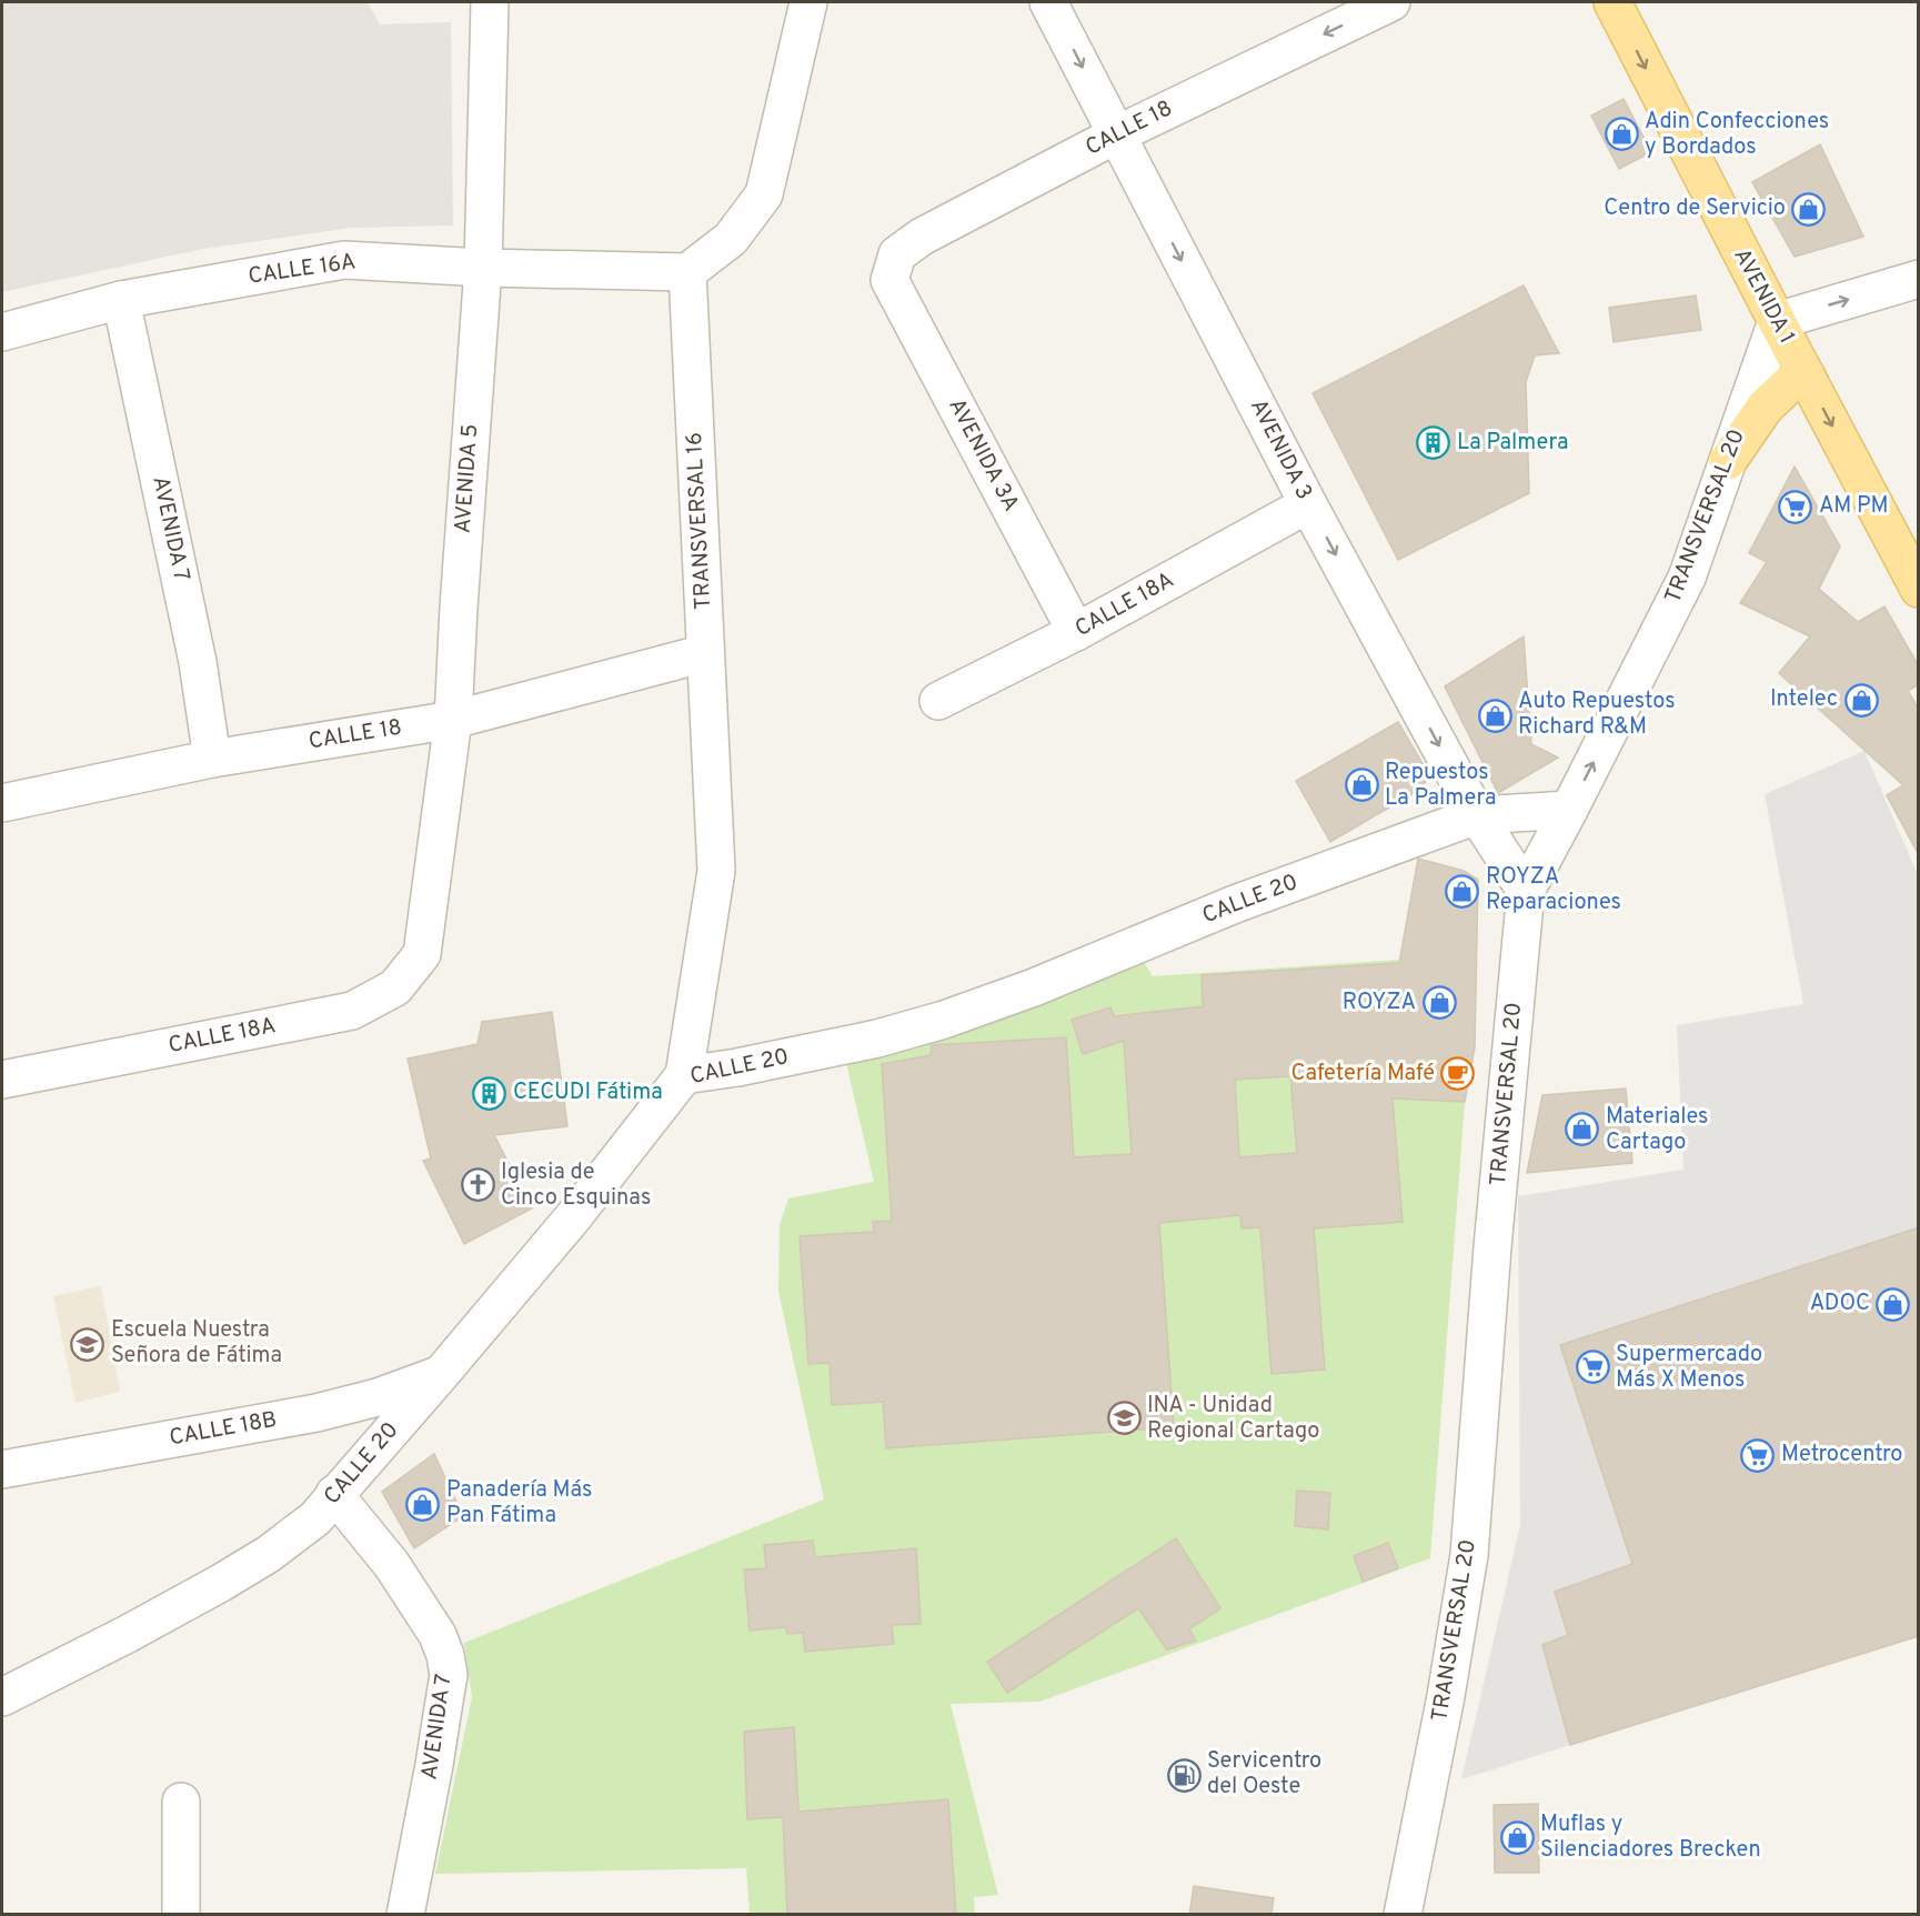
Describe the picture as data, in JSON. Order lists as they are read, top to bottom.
{
  "streets": {
    "main road": ["AVENIDA 1"],
    "street": [
      "CALLE 18",
      "CALLE 16A",
      "AVENIDA 3",
      "AVENIDA 3A",
      "AVENIDA 5",
      "TRANSVERSAL 20",
      "TRANSVERSAL 16",
      "AVENIDA 7",
      "CALLE 18A",
      "CALLE 20",
      "CALLE 18B"
    ]
  },
  "crossings": [
    ["CALLE 18", "AVENIDA 3"],
    ["CALLE 18", "AVENIDA 3A"],
    ["CALLE 18", "AVENIDA 5"],
    ["CALLE 18", "TRANSVERSAL 16"],
    ["CALLE 18", "AVENIDA 7"],
    ["CALLE 16A", "AVENIDA 5"],
    ["CALLE 16A", "TRANSVERSAL 16"],
    ["CALLE 16A", "AVENIDA 7"],
    ["AVENIDA 1", "TRANSVERSAL 20"],
    ["AVENIDA 3", "TRANSVERSAL 20"],
    ["AVENIDA 3", "CALLE 18A"],
    ["AVENIDA 3", "CALLE 20"],
    ["AVENIDA 3A", "CALLE 18A"],
    ["AVENIDA 5", "CALLE 18A"],
    ["TRANSVERSAL 20", "CALLE 20"],
    ["TRANSVERSAL 16", "CALLE 20"],
    ["AVENIDA 7", "CALLE 20"],
    ["CALLE 20", "CALLE 18B"]
  ],
  "one_way": ["AVENIDA 1", "AVENIDA 3"],
  "places": {
    "shop": [
      "Adin Confecciones y Bordados",
      "Centro de Servicio",
      "Intelec",
      "Auto Repuestos Richard R&M",
      "Repuestos La Palmera",
      "ROYZA Reparaciones",
      "ROYZA",
      "Materiales Cartago",
      "ADOC",
      "Panadería Más Pan Fátima",
      "Muflas y Silenciadores Brecken"
    ],
    "building": ["La Palmera", "CECUDI Fátima"],
    "supermarket": ["AM PM", "Supermercado Más X Menos", "Metrocentro"],
    "cafe": ["Cafetería Mafé"],
    "church": ["Iglesia de Cinco Esquinas"],
    "school or university": ["Escuela Nuestra Señora de Fátima", "INA - Unidad Regional Cartago"],
    "fuel station": ["Servicentro del Oeste"]
  }
}
